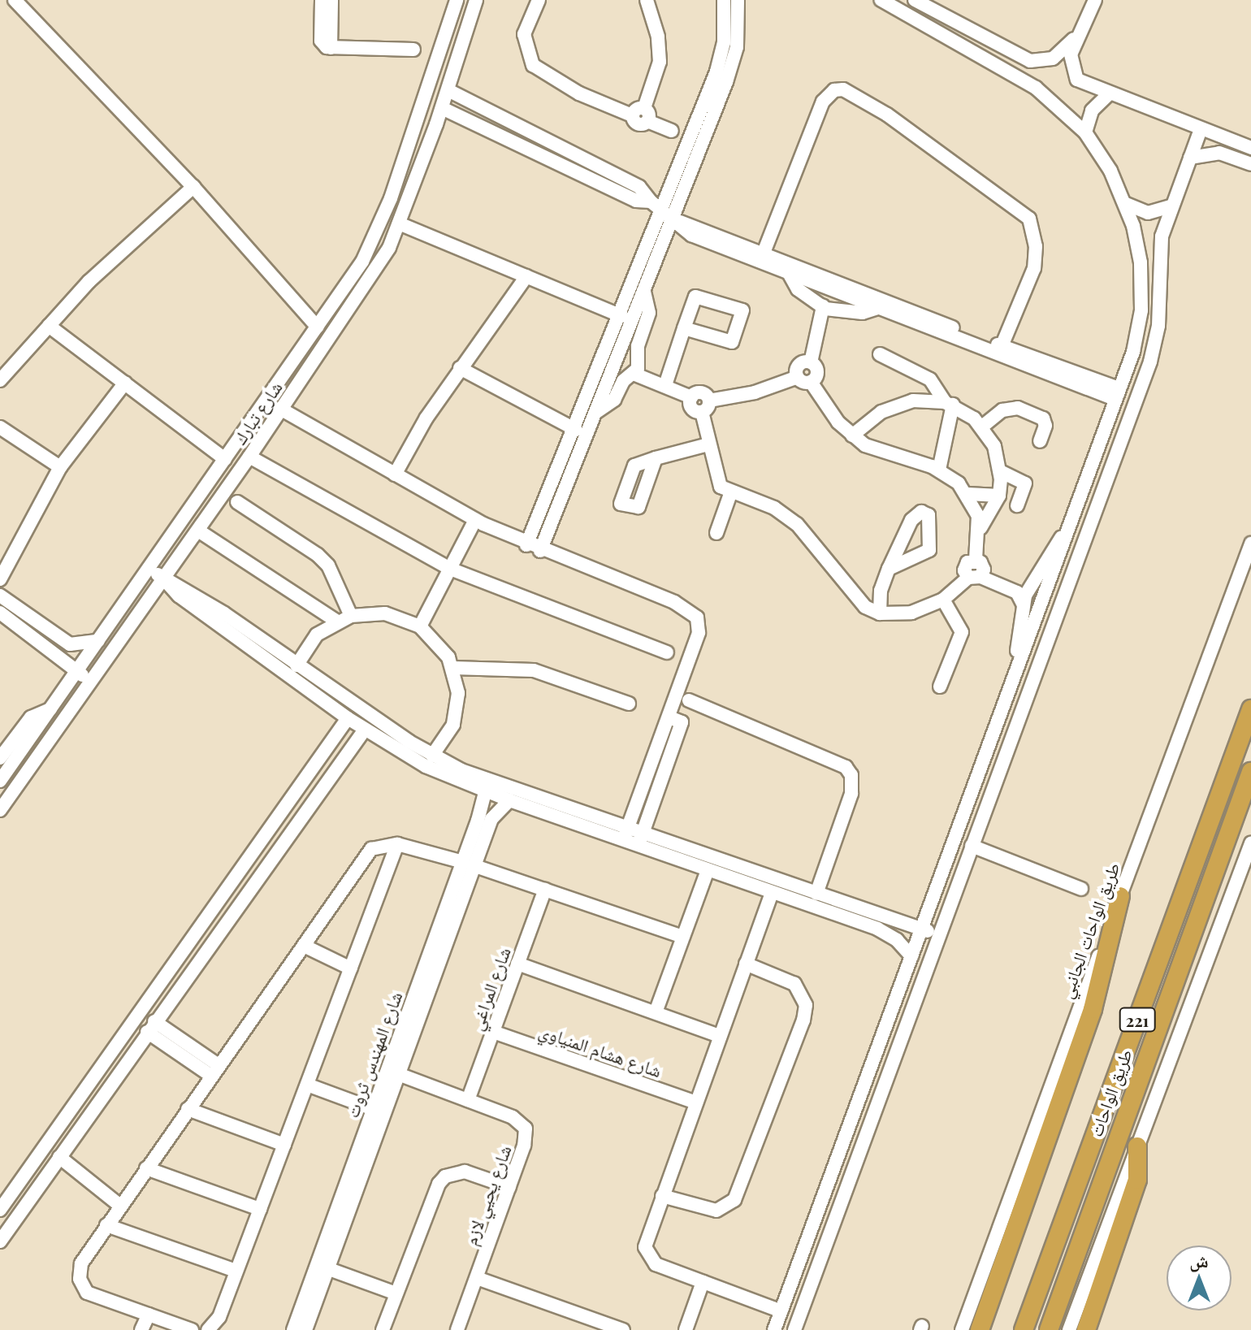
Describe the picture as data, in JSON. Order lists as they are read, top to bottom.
{
  "streets": {
    "highway": ["221", "طريق الواحات"],
    "street": [
      "شارع تبارك",
      "طريق الواحات الجانبي",
      "شارع المراغي",
      "شارع هشام المنياوي",
      "شارع المهندس ثروت",
      "شارع يحيي لازم"
    ]
  },
  "crossings": [
    ["شارع المراغي", "شارع هشام المنياوي"],
    ["شارع المراغي", "شارع يحيي لازم"],
    ["شارع المهندس ثروت", "شارع يحيي لازم"]
  ],
  "north": "top"
}
